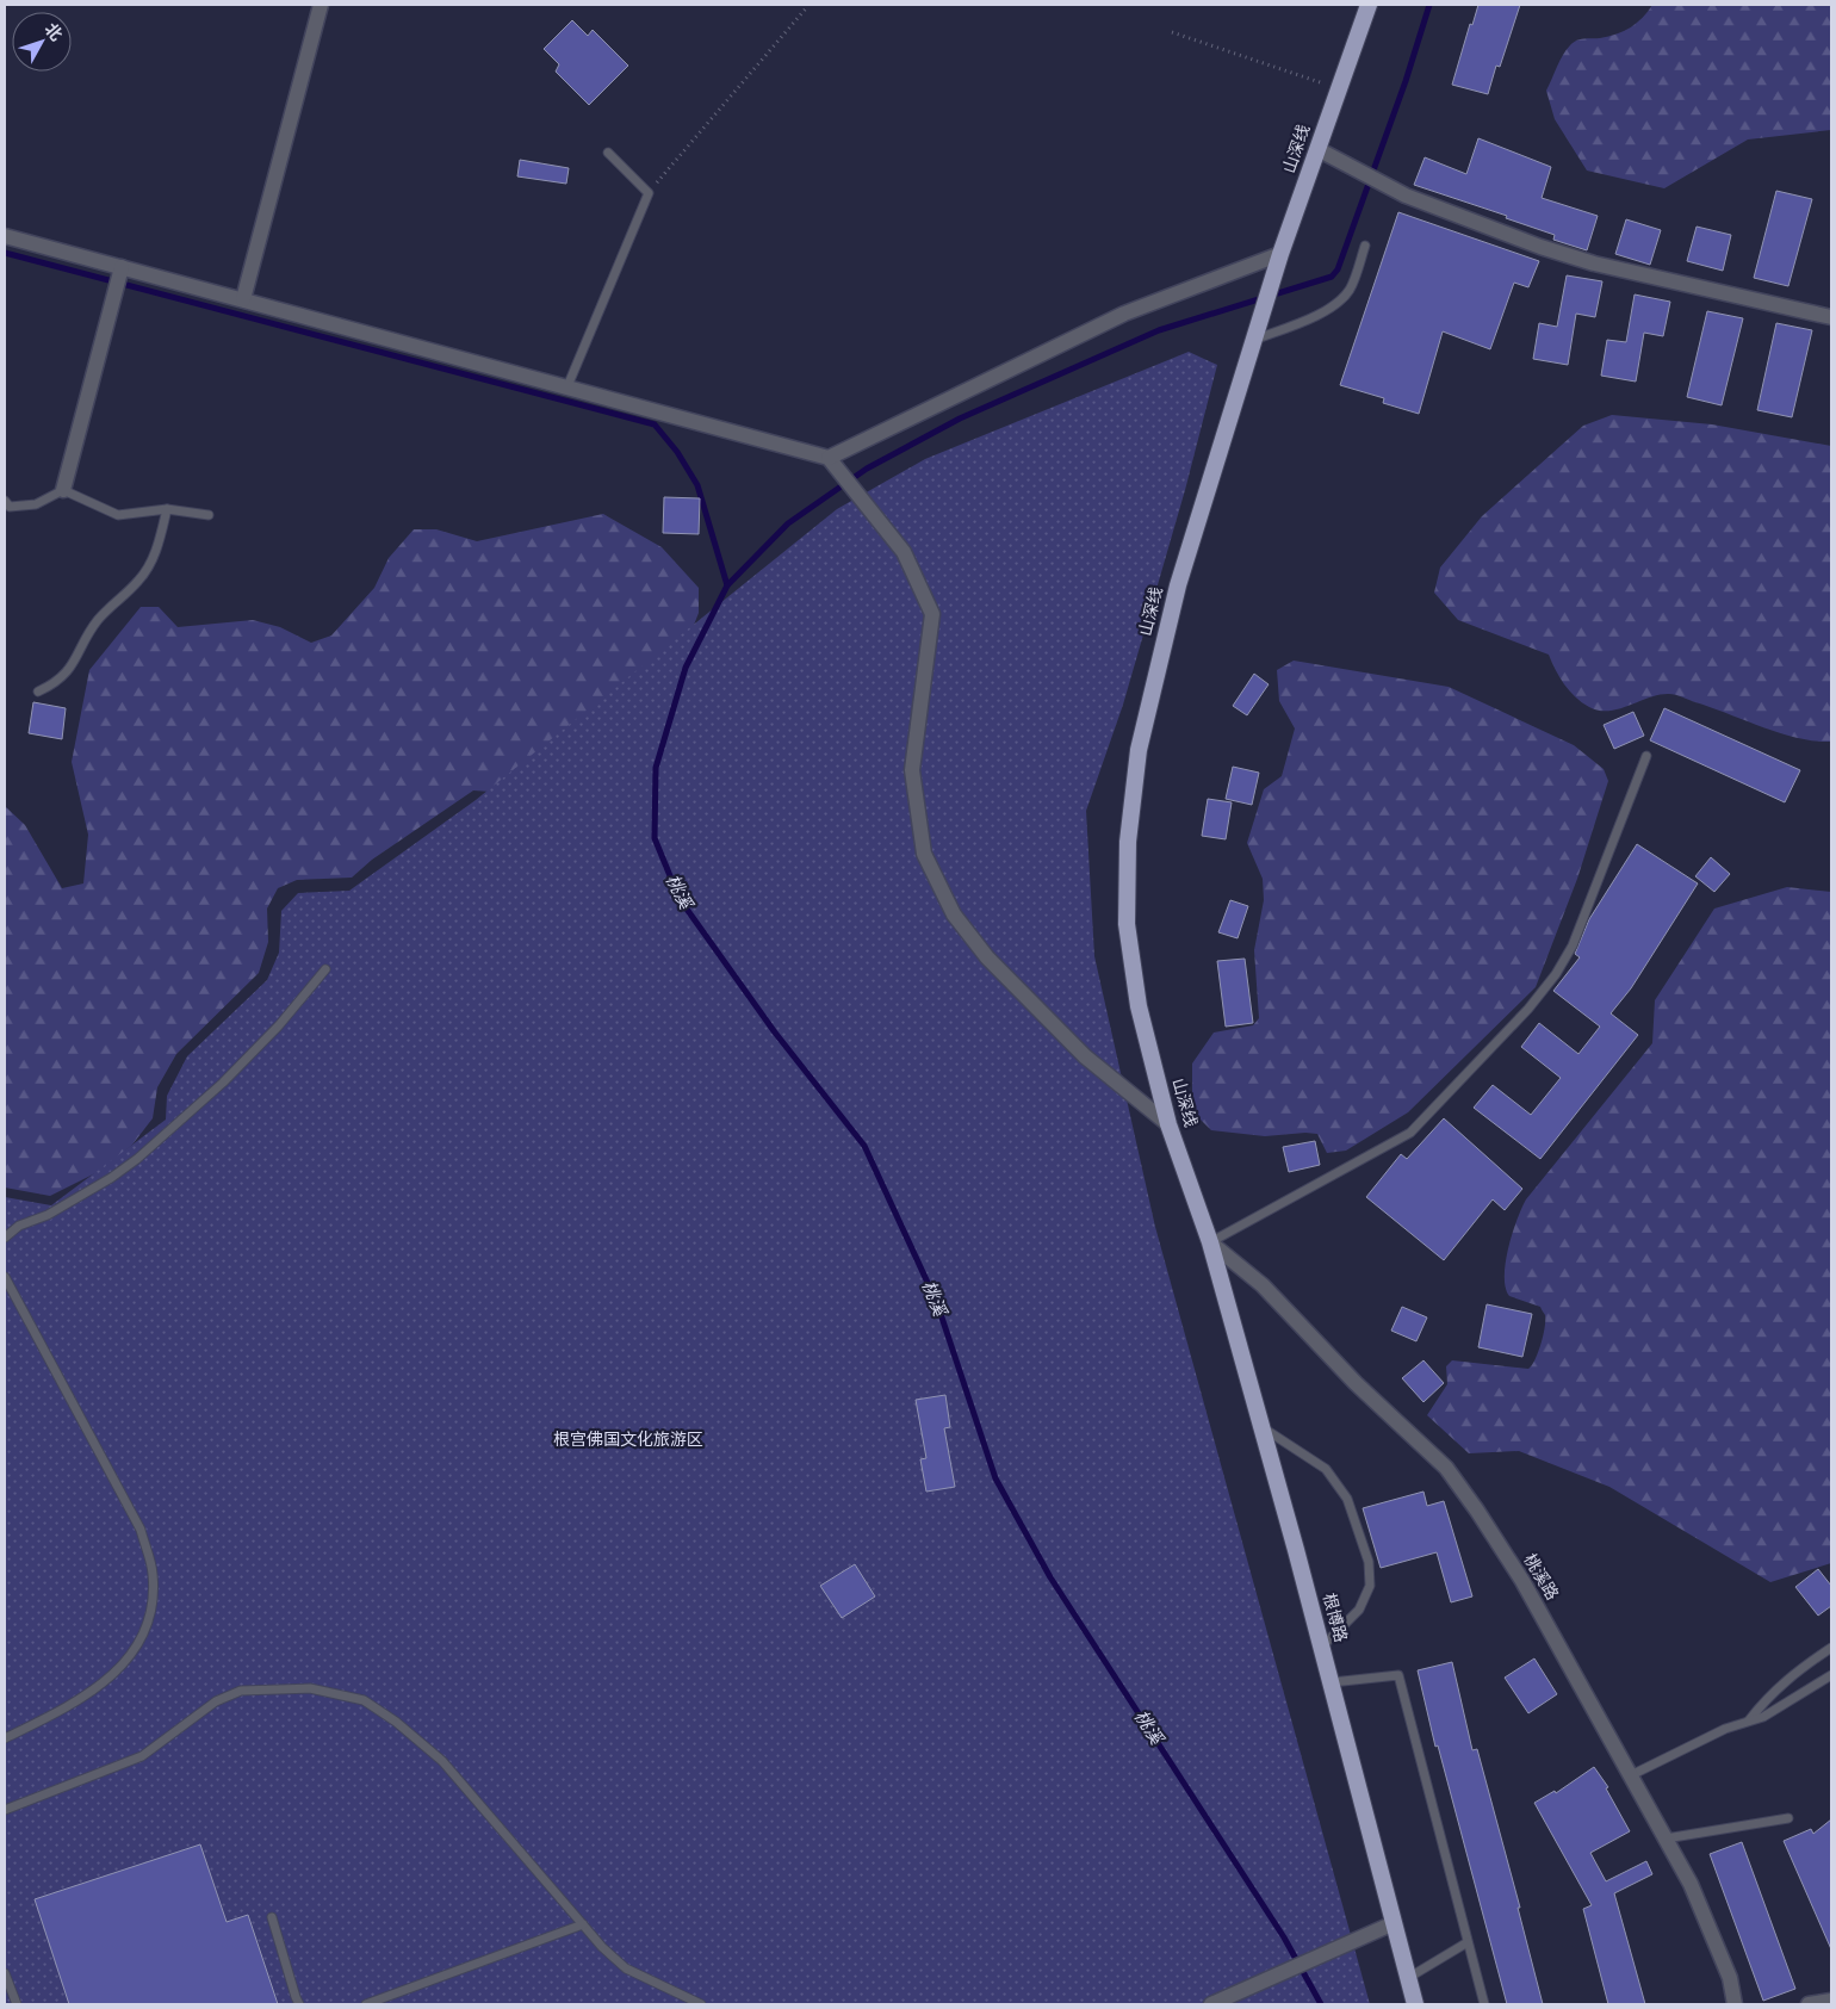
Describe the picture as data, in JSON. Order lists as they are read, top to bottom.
{
  "streets": {
    "highway": ["山深线", "根博路"],
    "street": ["桃溪路"]
  },
  "crossings": [
    ["山深线", "桃溪路"],
    ["山深线", "根博路"],
    ["桃溪路", "根博路"]
  ],
  "water": ["桃溪"],
  "parks": ["根宫佛国文化旅游区"],
  "north": "top right"
}
